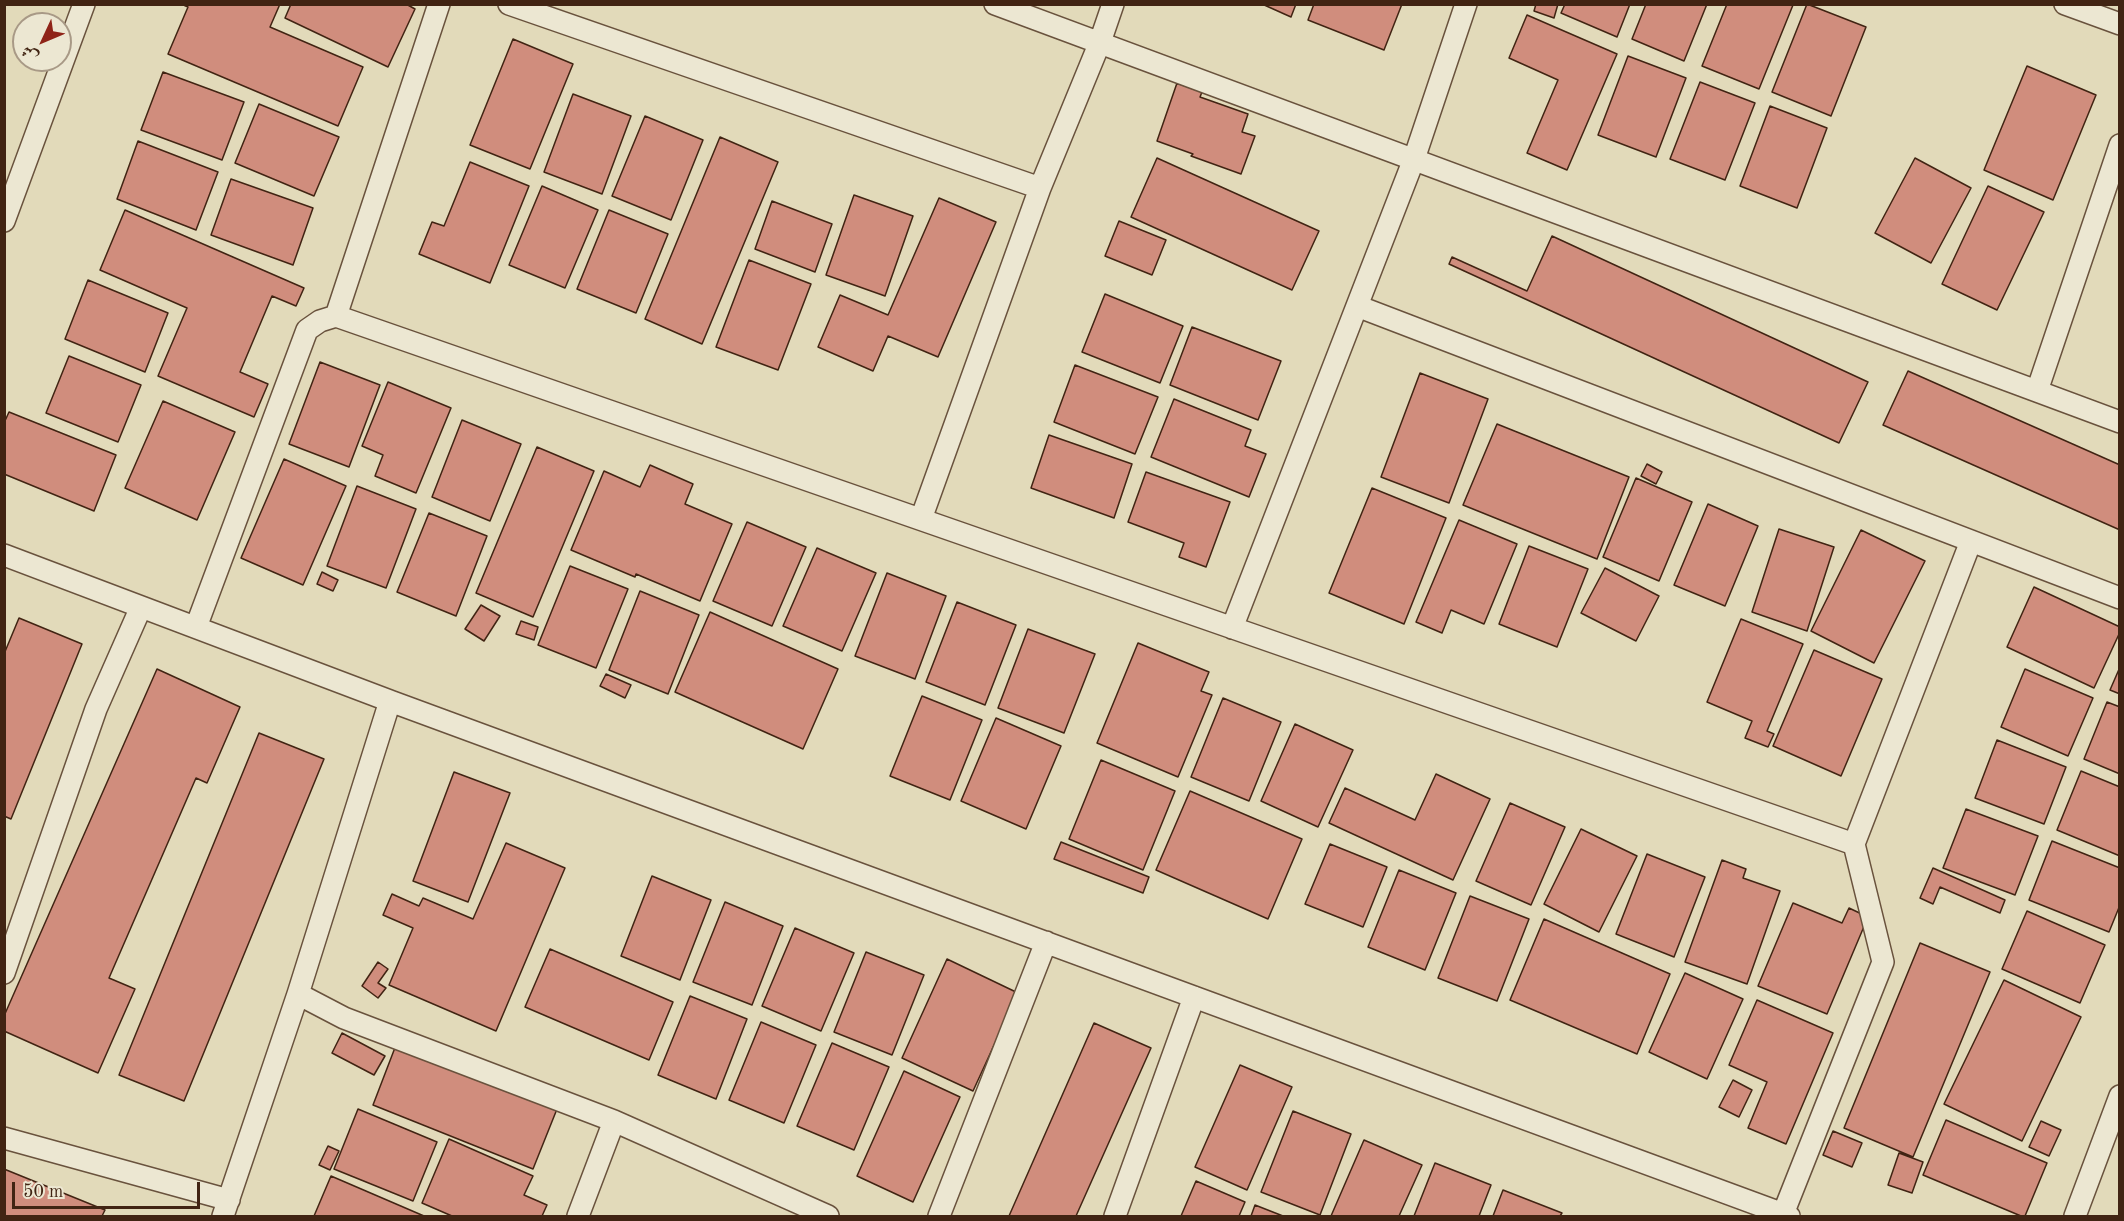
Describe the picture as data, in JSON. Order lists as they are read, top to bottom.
{
  "scale_bar": "50 m",
  "north": "bottom left"
}
